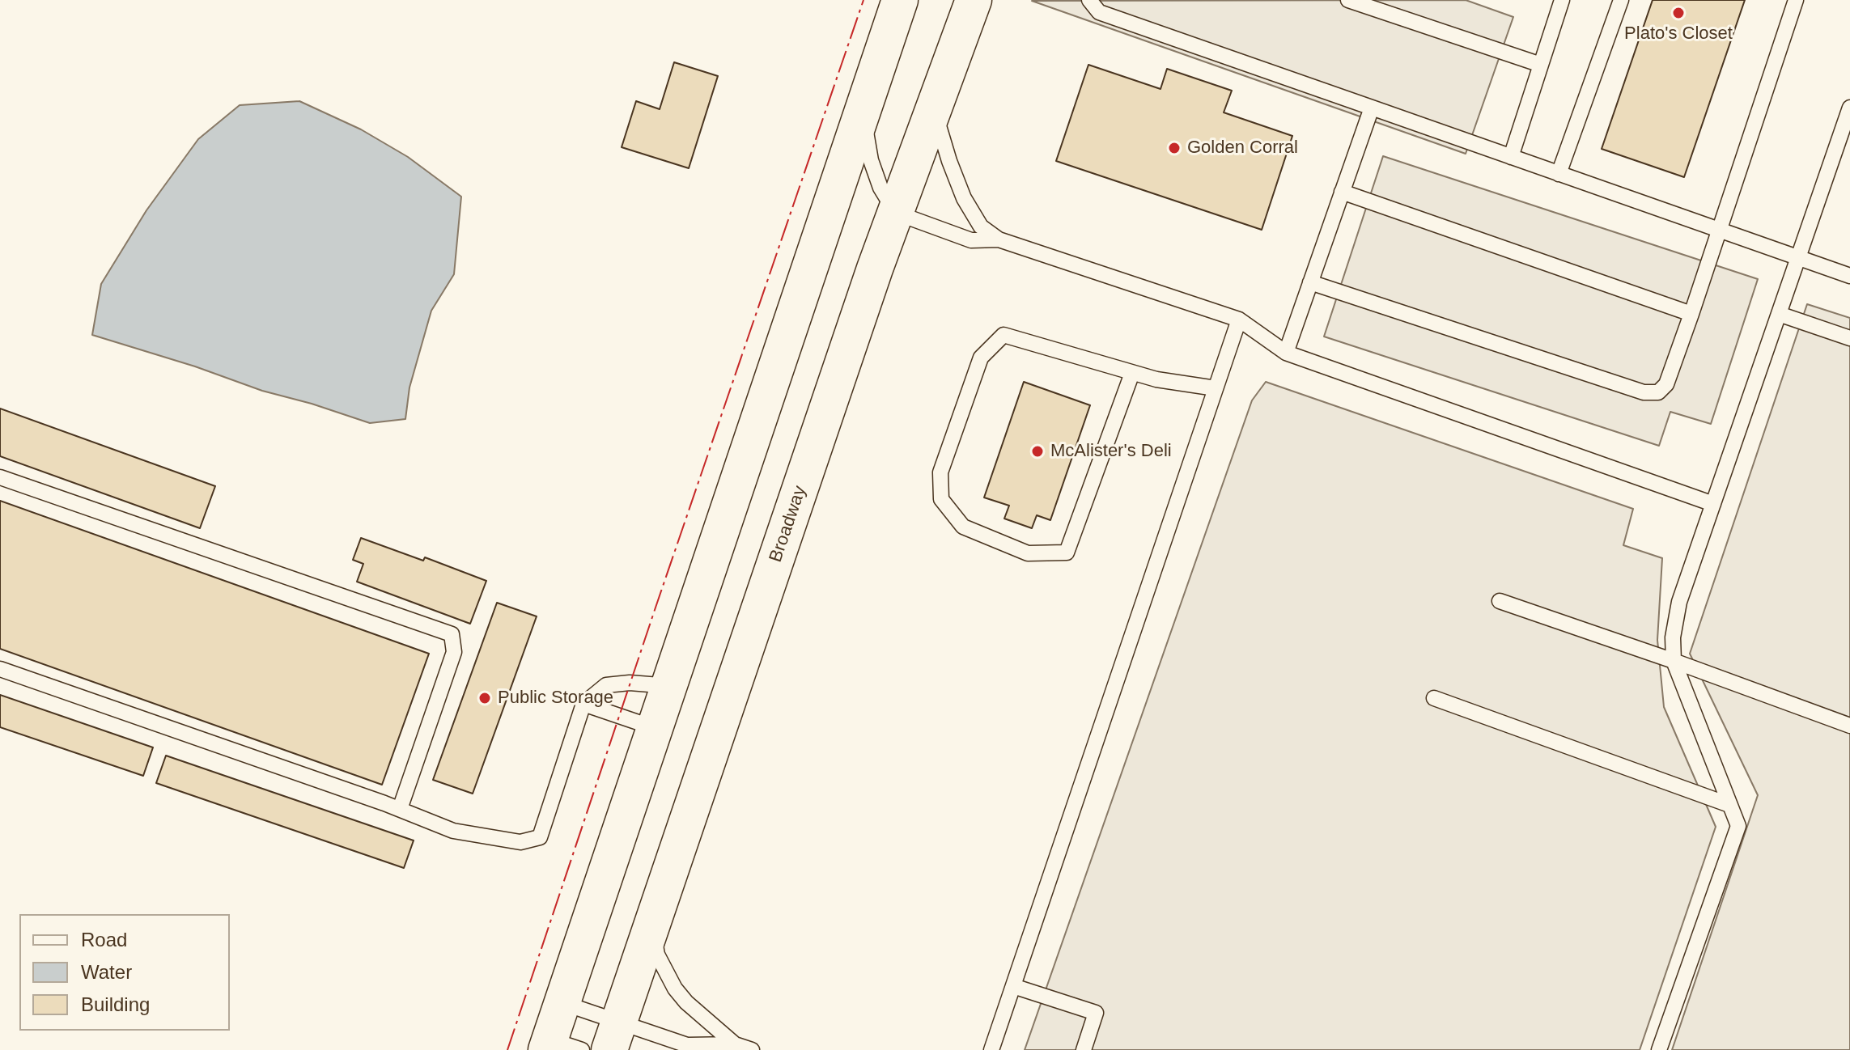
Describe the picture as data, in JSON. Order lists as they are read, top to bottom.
{
  "streets": {
    "main road": ["Broadway"]
  },
  "places": [
    "Plato's Closet",
    "Golden Corral",
    "McAlister's Deli",
    "Public Storage"
  ],
  "legend": ["Road", "Water", "Building"]
}
